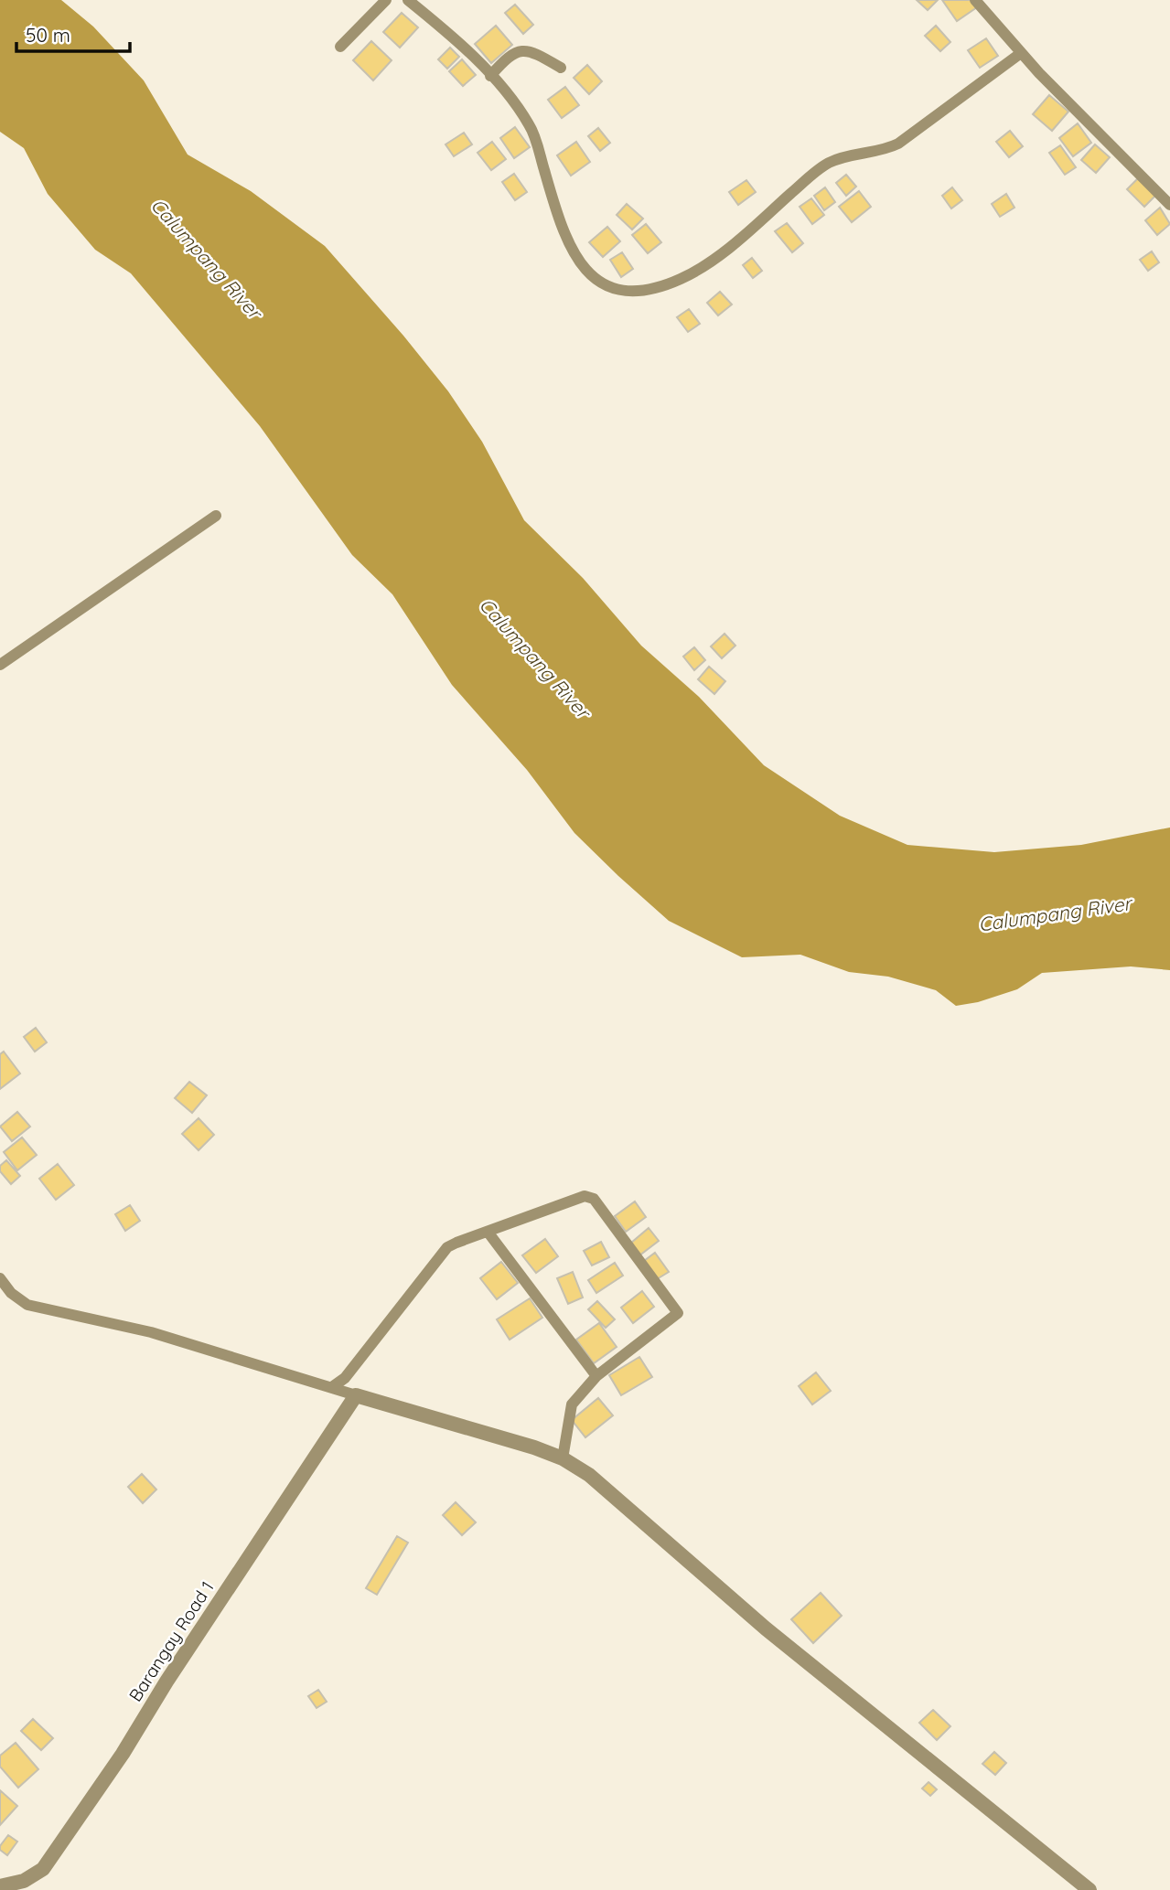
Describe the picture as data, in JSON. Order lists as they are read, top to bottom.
{
  "streets": {
    "street": ["Barangay Road 1"]
  },
  "water": ["Calumpang River"],
  "scale_bar": "50 m"
}
